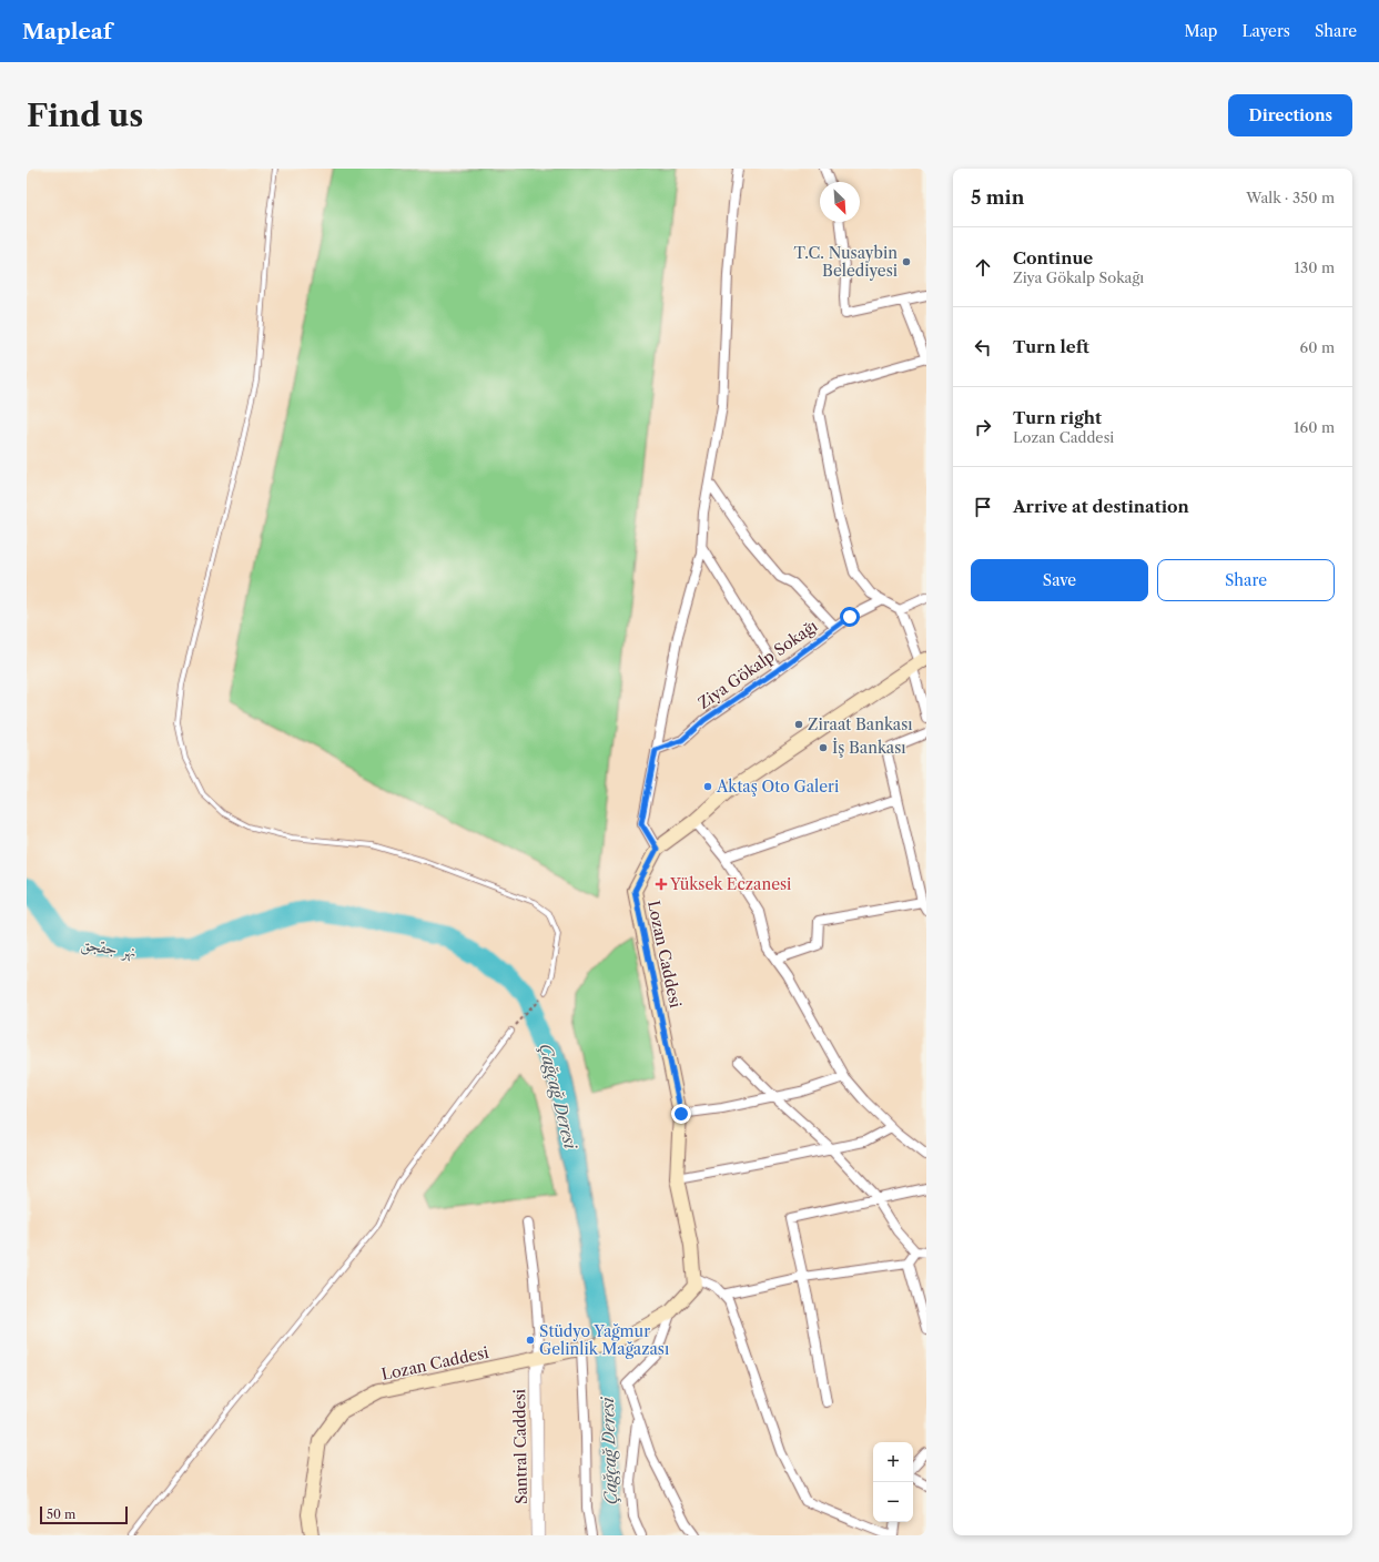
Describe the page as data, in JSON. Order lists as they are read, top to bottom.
{
  "streets": {
    "main road": ["Lozan Caddesi"],
    "street": ["Ziya Gökalp Sokağı", "Santral Caddesi"]
  },
  "crossings": [
    ["Lozan Caddesi", "Santral Caddesi"]
  ],
  "water": ["نهر جقجق", "Çağçağ Deresi"],
  "places": {
    "other": [
      "T.C. Nusaybin Belediyesi",
      "Ziraat Bankası",
      "İş Bankası",
      "Aktaş Oto Galeri",
      "Stüdyo Yağmur Gelinlik Mağazası"
    ],
    "health": ["Yüksek Eczanesi"]
  },
  "scale_bar": "50 m",
  "north": "bottom right",
  "page": {
    "header": "Mapleaf",
    "nav": ["Map", "Layers", "Share"],
    "buttons": [
      "Directions",
      ["Save", "Share"]
    ],
    "title": "Find us",
    "heading": ["5 min", "Walk · 350 m"],
    "list": [
      ["Continue", "Ziya Gökalp Sokağı", "130 m"],
      ["Turn left", "60 m"],
      ["Turn right", "Lozan Caddesi", "160 m"],
      "Arrive at destination"
    ],
    "map_buttons": ["+", "−"],
    "scale": "50 m"
  }
}
